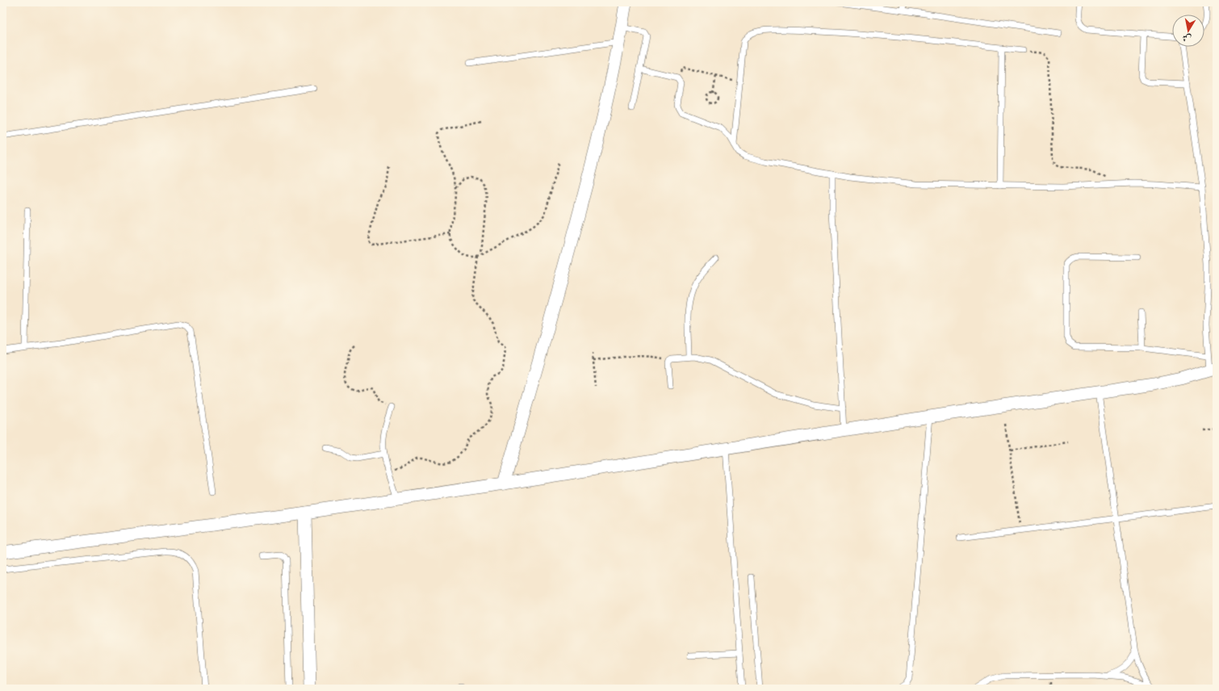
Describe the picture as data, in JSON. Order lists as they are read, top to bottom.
{
  "north": "bottom"
}
